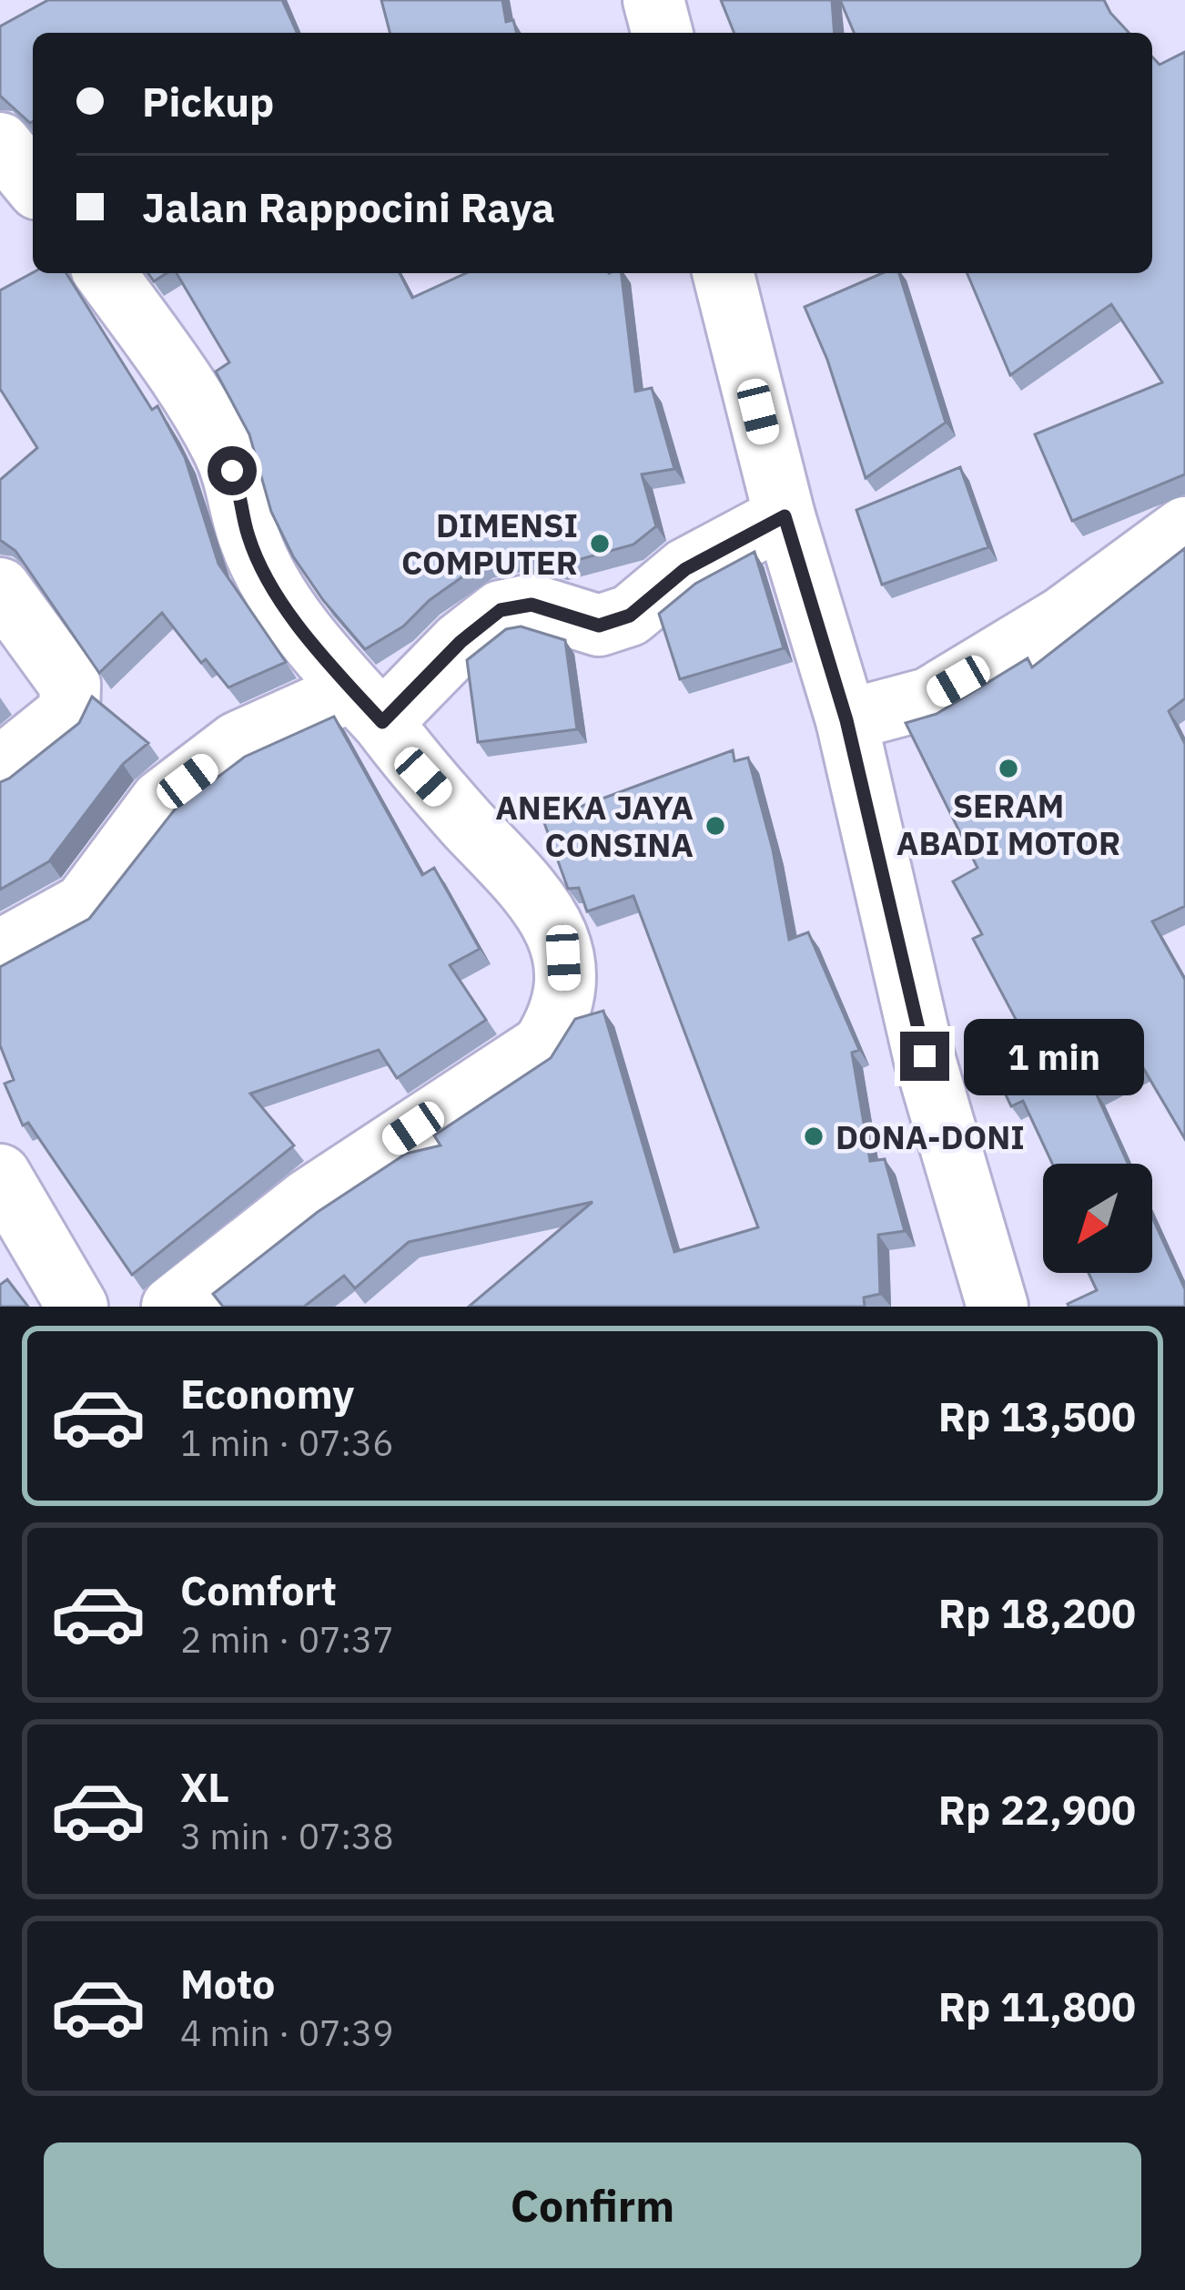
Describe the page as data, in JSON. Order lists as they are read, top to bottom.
{
  "places": [
    "DIMENSI COMPUTER",
    "SERAM ABADI MOTOR",
    "ANEKA JAYA CONSINA",
    "DONA-DONI"
  ],
  "north": "bottom left",
  "page": {
    "banner": ["Pickup", "Jalan Rappocini Raya"],
    "bubble": "1 min",
    "list": [
      {
        "name": "Economy",
        "note": "1 min · 07:36",
        "value": "Rp 13,500"
      },
      {
        "name": "Comfort",
        "note": "2 min · 07:37",
        "value": "Rp 18,200"
      },
      {
        "name": "XL",
        "note": "3 min · 07:38",
        "value": "Rp 22,900"
      },
      {
        "name": "Moto",
        "note": "4 min · 07:39",
        "value": "Rp 11,800"
      }
    ],
    "buttons": "Confirm"
  }
}
